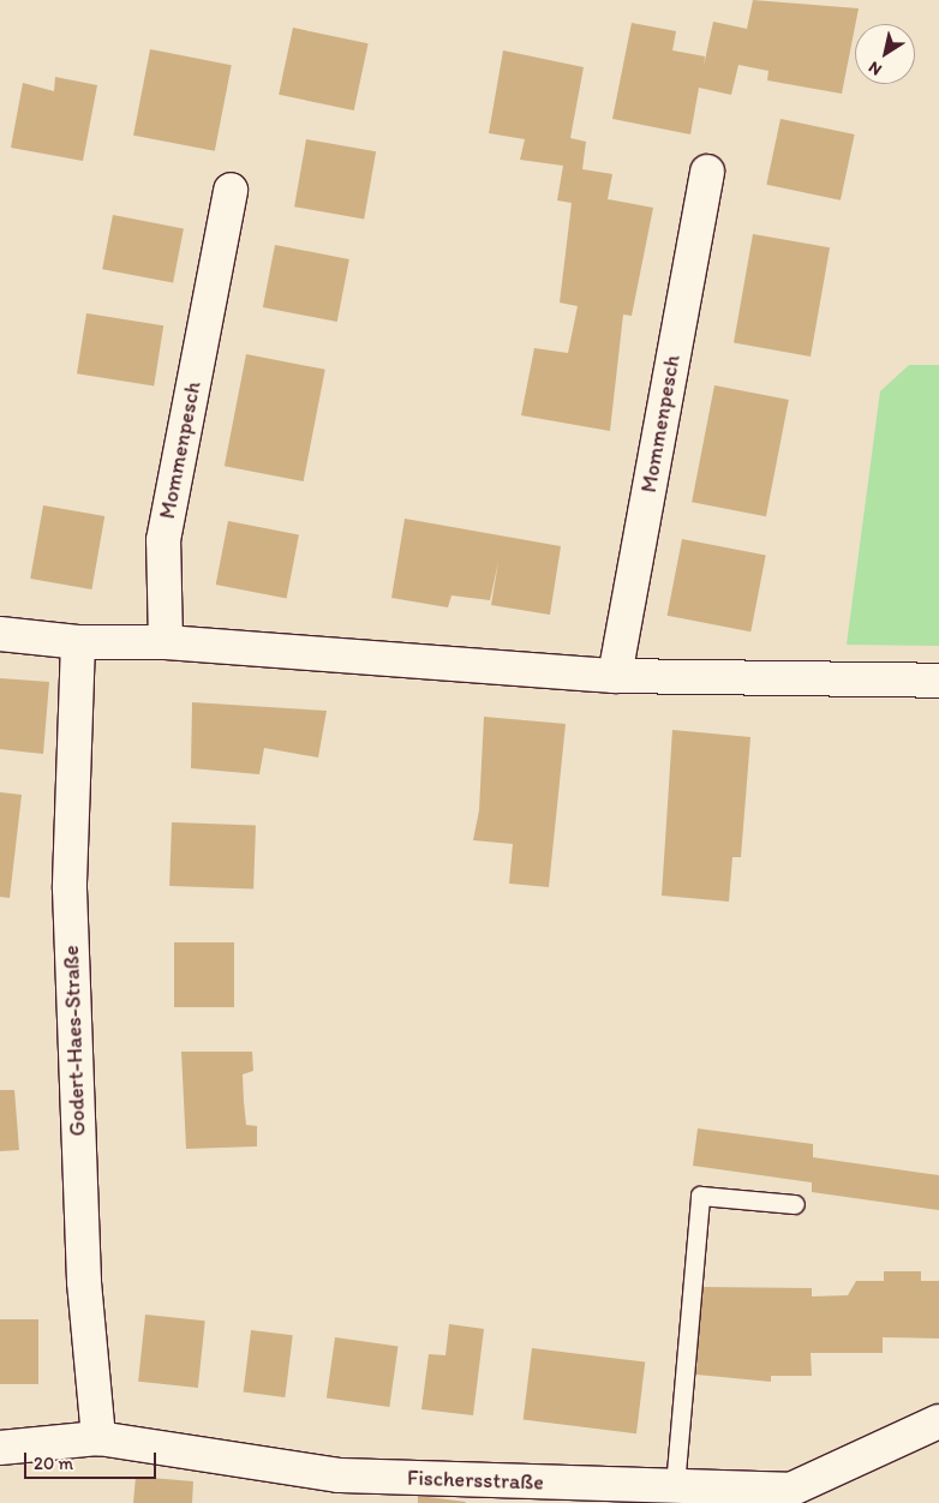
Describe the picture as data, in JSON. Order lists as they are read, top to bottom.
{
  "streets": {
    "street": ["Mommenpesch", "Godert-Haes-Straße", "Fischersstraße"]
  },
  "crossings": [
    ["Godert-Haes-Straße", "Fischersstraße"]
  ],
  "scale_bar": "20 m",
  "north": "bottom left"
}
